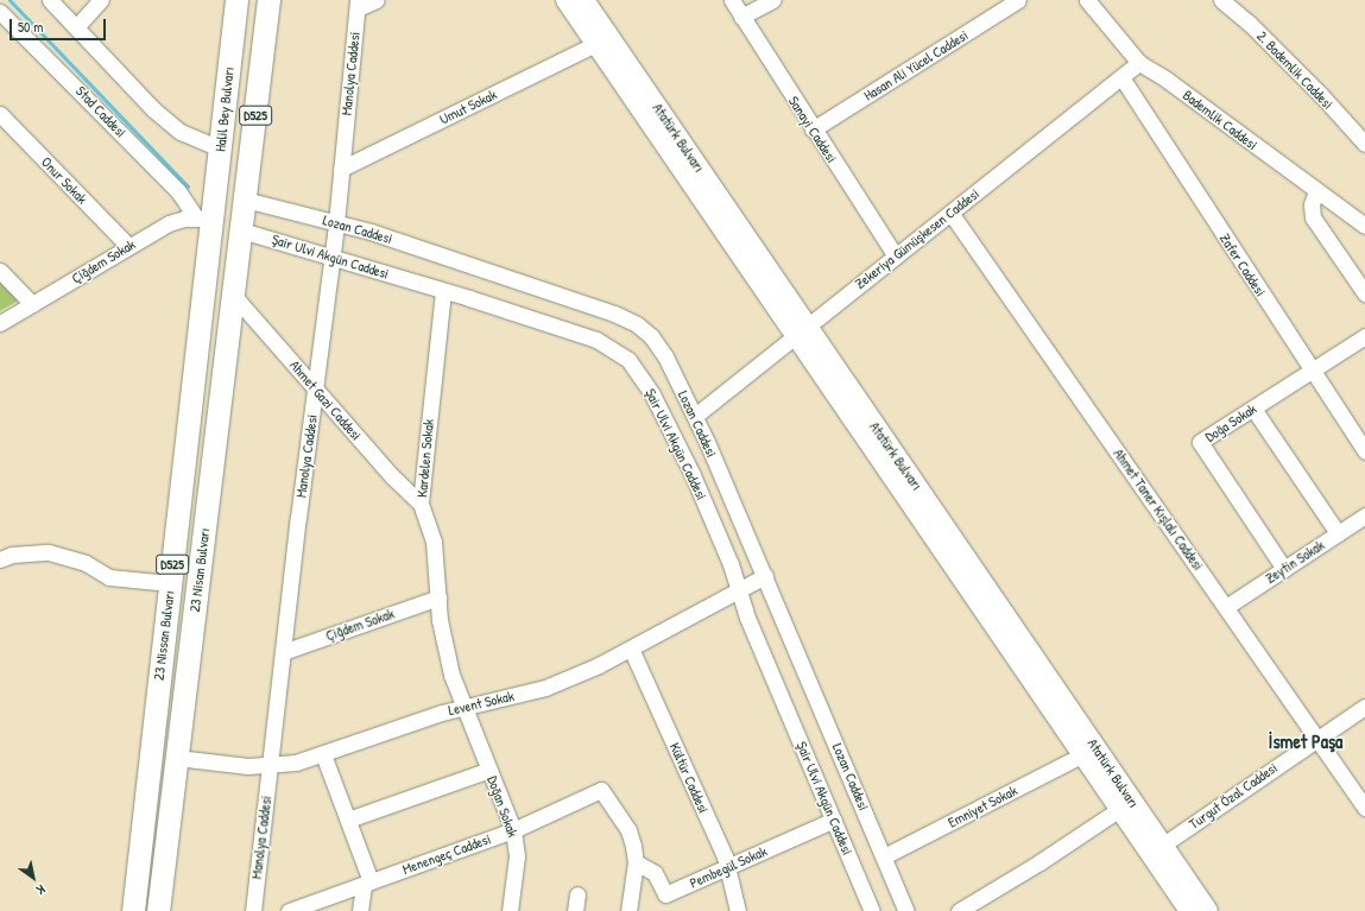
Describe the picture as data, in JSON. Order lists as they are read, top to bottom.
{
  "streets": {
    "highway": [
      "Halil Bey Bulvarı",
      "D525",
      "23 Nisan Bulvarı",
      "23 Nissan Bulvarı"
    ],
    "main road": ["Atatürk Bulvarı"],
    "street": [
      "Hasan Ali Yücel Caddesi",
      "2. Bademlik Caddesi",
      "Manolya Caddesi",
      "Umut Sokak",
      "Stad Caddesi",
      "Bademlik Caddesi",
      "Sanayi Caddesi",
      "Onur Sokak",
      "Lozan Caddesi",
      "Zekeriya Gümüşkesen Caddesi",
      "Şair Ulvi Akgün Caddesi",
      "Çiğdem Sokak",
      "Zafer Caddesi",
      "Ahmet Gazi Caddesi",
      "Doğa Sokak",
      "Kardelen Sokak",
      "Ahmet Taner Kışlalı Caddesi",
      "Zeytin Sokak",
      "Levent Sokak",
      "Kültür Caddesi",
      "Turgut Özal Caddesi",
      "Doğan Sokak",
      "Emniyet Sokak",
      "Menengeç Caddesi",
      "Pembegül Sokak"
    ]
  },
  "crossings": [
    ["Hasan Ali Yücel Caddesi", "Sanayi Caddesi"],
    ["Manolya Caddesi", "Umut Sokak"],
    ["Manolya Caddesi", "Lozan Caddesi"],
    ["Manolya Caddesi", "Şair Ulvi Akgün Caddesi"],
    ["Manolya Caddesi", "Çiğdem Sokak"],
    ["Manolya Caddesi", "Ahmet Gazi Caddesi"],
    ["Manolya Caddesi", "Levent Sokak"],
    ["Umut Sokak", "Atatürk Bulvarı"],
    ["Halil Bey Bulvarı", "Stad Caddesi"],
    ["Halil Bey Bulvarı", "Çiğdem Sokak"],
    ["Halil Bey Bulvarı", "23 Nissan Bulvarı"],
    ["Stad Caddesi", "Çiğdem Sokak"],
    ["Stad Caddesi", "23 Nissan Bulvarı"],
    ["D525", "Lozan Caddesi"],
    ["D525", "Şair Ulvi Akgün Caddesi"],
    ["D525", "23 Nisan Bulvarı"],
    ["Bademlik Caddesi", "Zekeriya Gümüşkesen Caddesi"],
    ["Sanayi Caddesi", "Zekeriya Gümüşkesen Caddesi"],
    ["Atatürk Bulvarı", "Zekeriya Gümüşkesen Caddesi"],
    ["Atatürk Bulvarı", "Turgut Özal Caddesi"],
    ["Atatürk Bulvarı", "Emniyet Sokak"],
    ["Onur Sokak", "Çiğdem Sokak"],
    ["Lozan Caddesi", "Zekeriya Gümüşkesen Caddesi"],
    ["Lozan Caddesi", "Levent Sokak"],
    ["Lozan Caddesi", "Emniyet Sokak"],
    ["Zekeriya Gümüşkesen Caddesi", "Zafer Caddesi"],
    ["Zekeriya Gümüşkesen Caddesi", "Ahmet Taner Kışlalı Caddesi"],
    ["Şair Ulvi Akgün Caddesi", "Kardelen Sokak"],
    ["Şair Ulvi Akgün Caddesi", "23 Nisan Bulvarı"],
    ["Şair Ulvi Akgün Caddesi", "Levent Sokak"],
    ["Şair Ulvi Akgün Caddesi", "Pembegül Sokak"],
    ["Çiğdem Sokak", "Kardelen Sokak"],
    ["Çiğdem Sokak", "23 Nissan Bulvarı"],
    ["Zafer Caddesi", "Doğa Sokak"],
    ["Ahmet Gazi Caddesi", "Kardelen Sokak"],
    ["Ahmet Gazi Caddesi", "23 Nisan Bulvarı"],
    ["Doğa Sokak", "Zeytin Sokak"],
    ["Kardelen Sokak", "Levent Sokak"],
    ["Kardelen Sokak", "Doğan Sokak"],
    ["Ahmet Taner Kışlalı Caddesi", "Zeytin Sokak"],
    ["Ahmet Taner Kışlalı Caddesi", "Turgut Özal Caddesi"],
    ["23 Nisan Bulvarı", "Levent Sokak"],
    ["Levent Sokak", "Kültür Caddesi"],
    ["Levent Sokak", "Doğan Sokak"],
    ["Kültür Caddesi", "Pembegül Sokak"],
    ["Doğan Sokak", "Menengeç Caddesi"],
    ["Menengeç Caddesi", "Pembegül Sokak"]
  ],
  "districts": ["İsmet Paşa"],
  "scale_bar": "50 m",
  "north": "bottom right"
}
